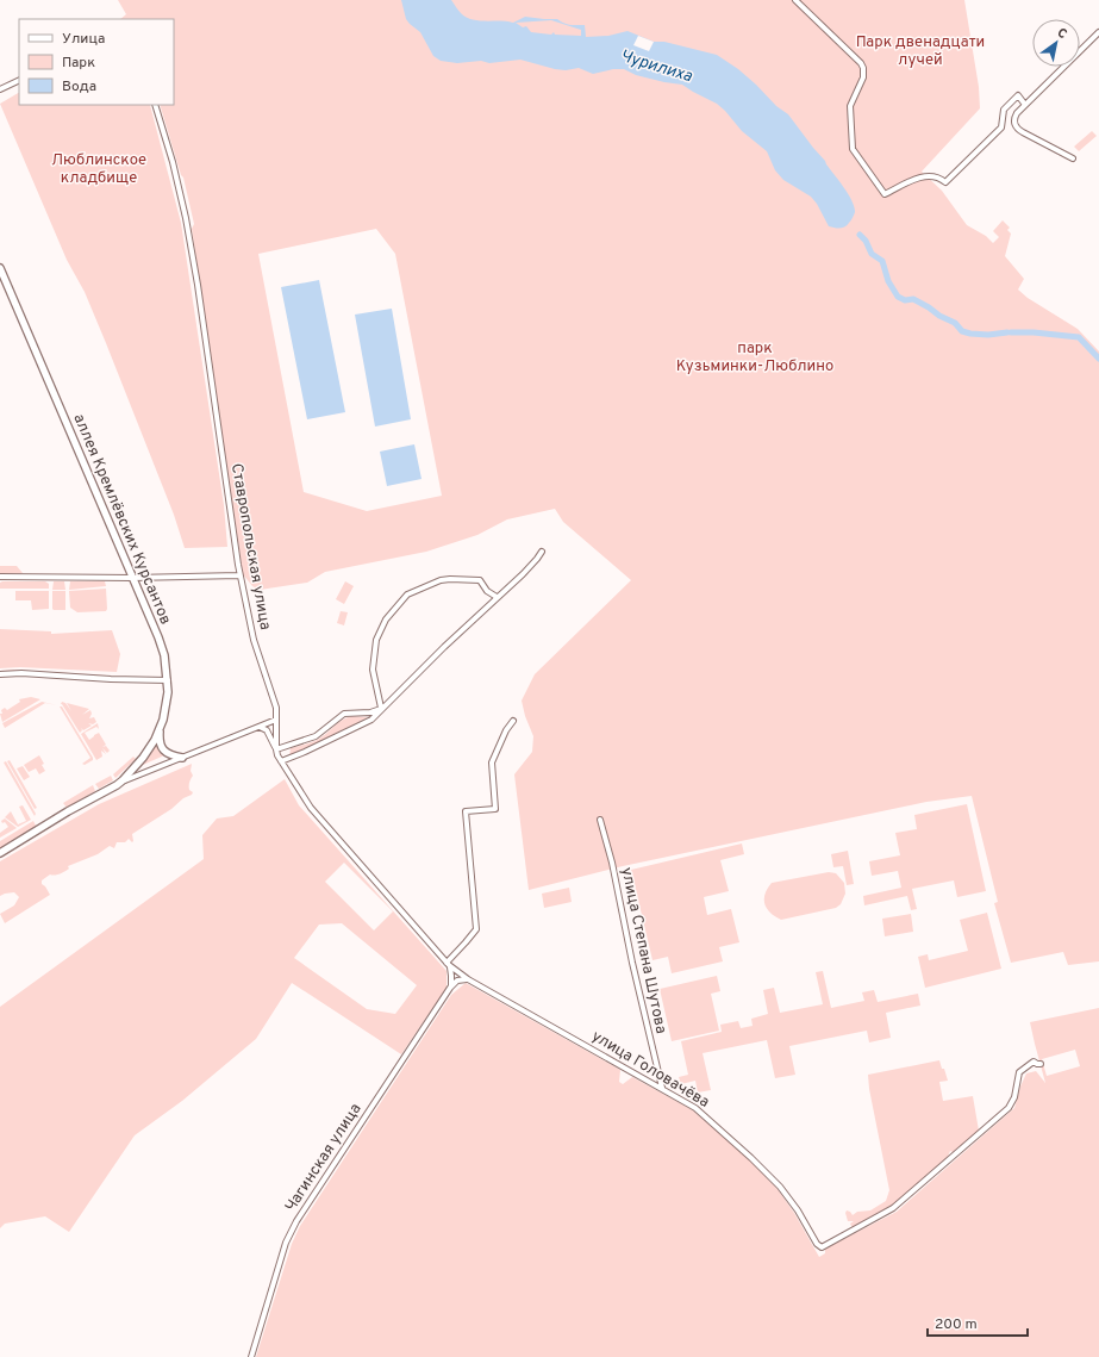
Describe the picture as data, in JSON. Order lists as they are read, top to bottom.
{
  "streets": {
    "main road": ["аллея Кремлёвских Курсантов"],
    "street": [
      "Ставропольская улица",
      "улица Степана Шутова",
      "улица Головачёва",
      "Чагинская улица"
    ]
  },
  "crossings": [
    ["Ставропольская улица", "улица Головачёва"],
    ["Ставропольская улица", "Чагинская улица"],
    ["улица Степана Шутова", "улица Головачёва"]
  ],
  "water": ["Чурилиха"],
  "parks": ["Парк двенадцати лучей", "Люблинское кладбище", "парк Кузьминки-Люблино"],
  "legend": ["Улица", "Парк", "Вода"],
  "scale_bar": "200 m",
  "north": "top right"
}
